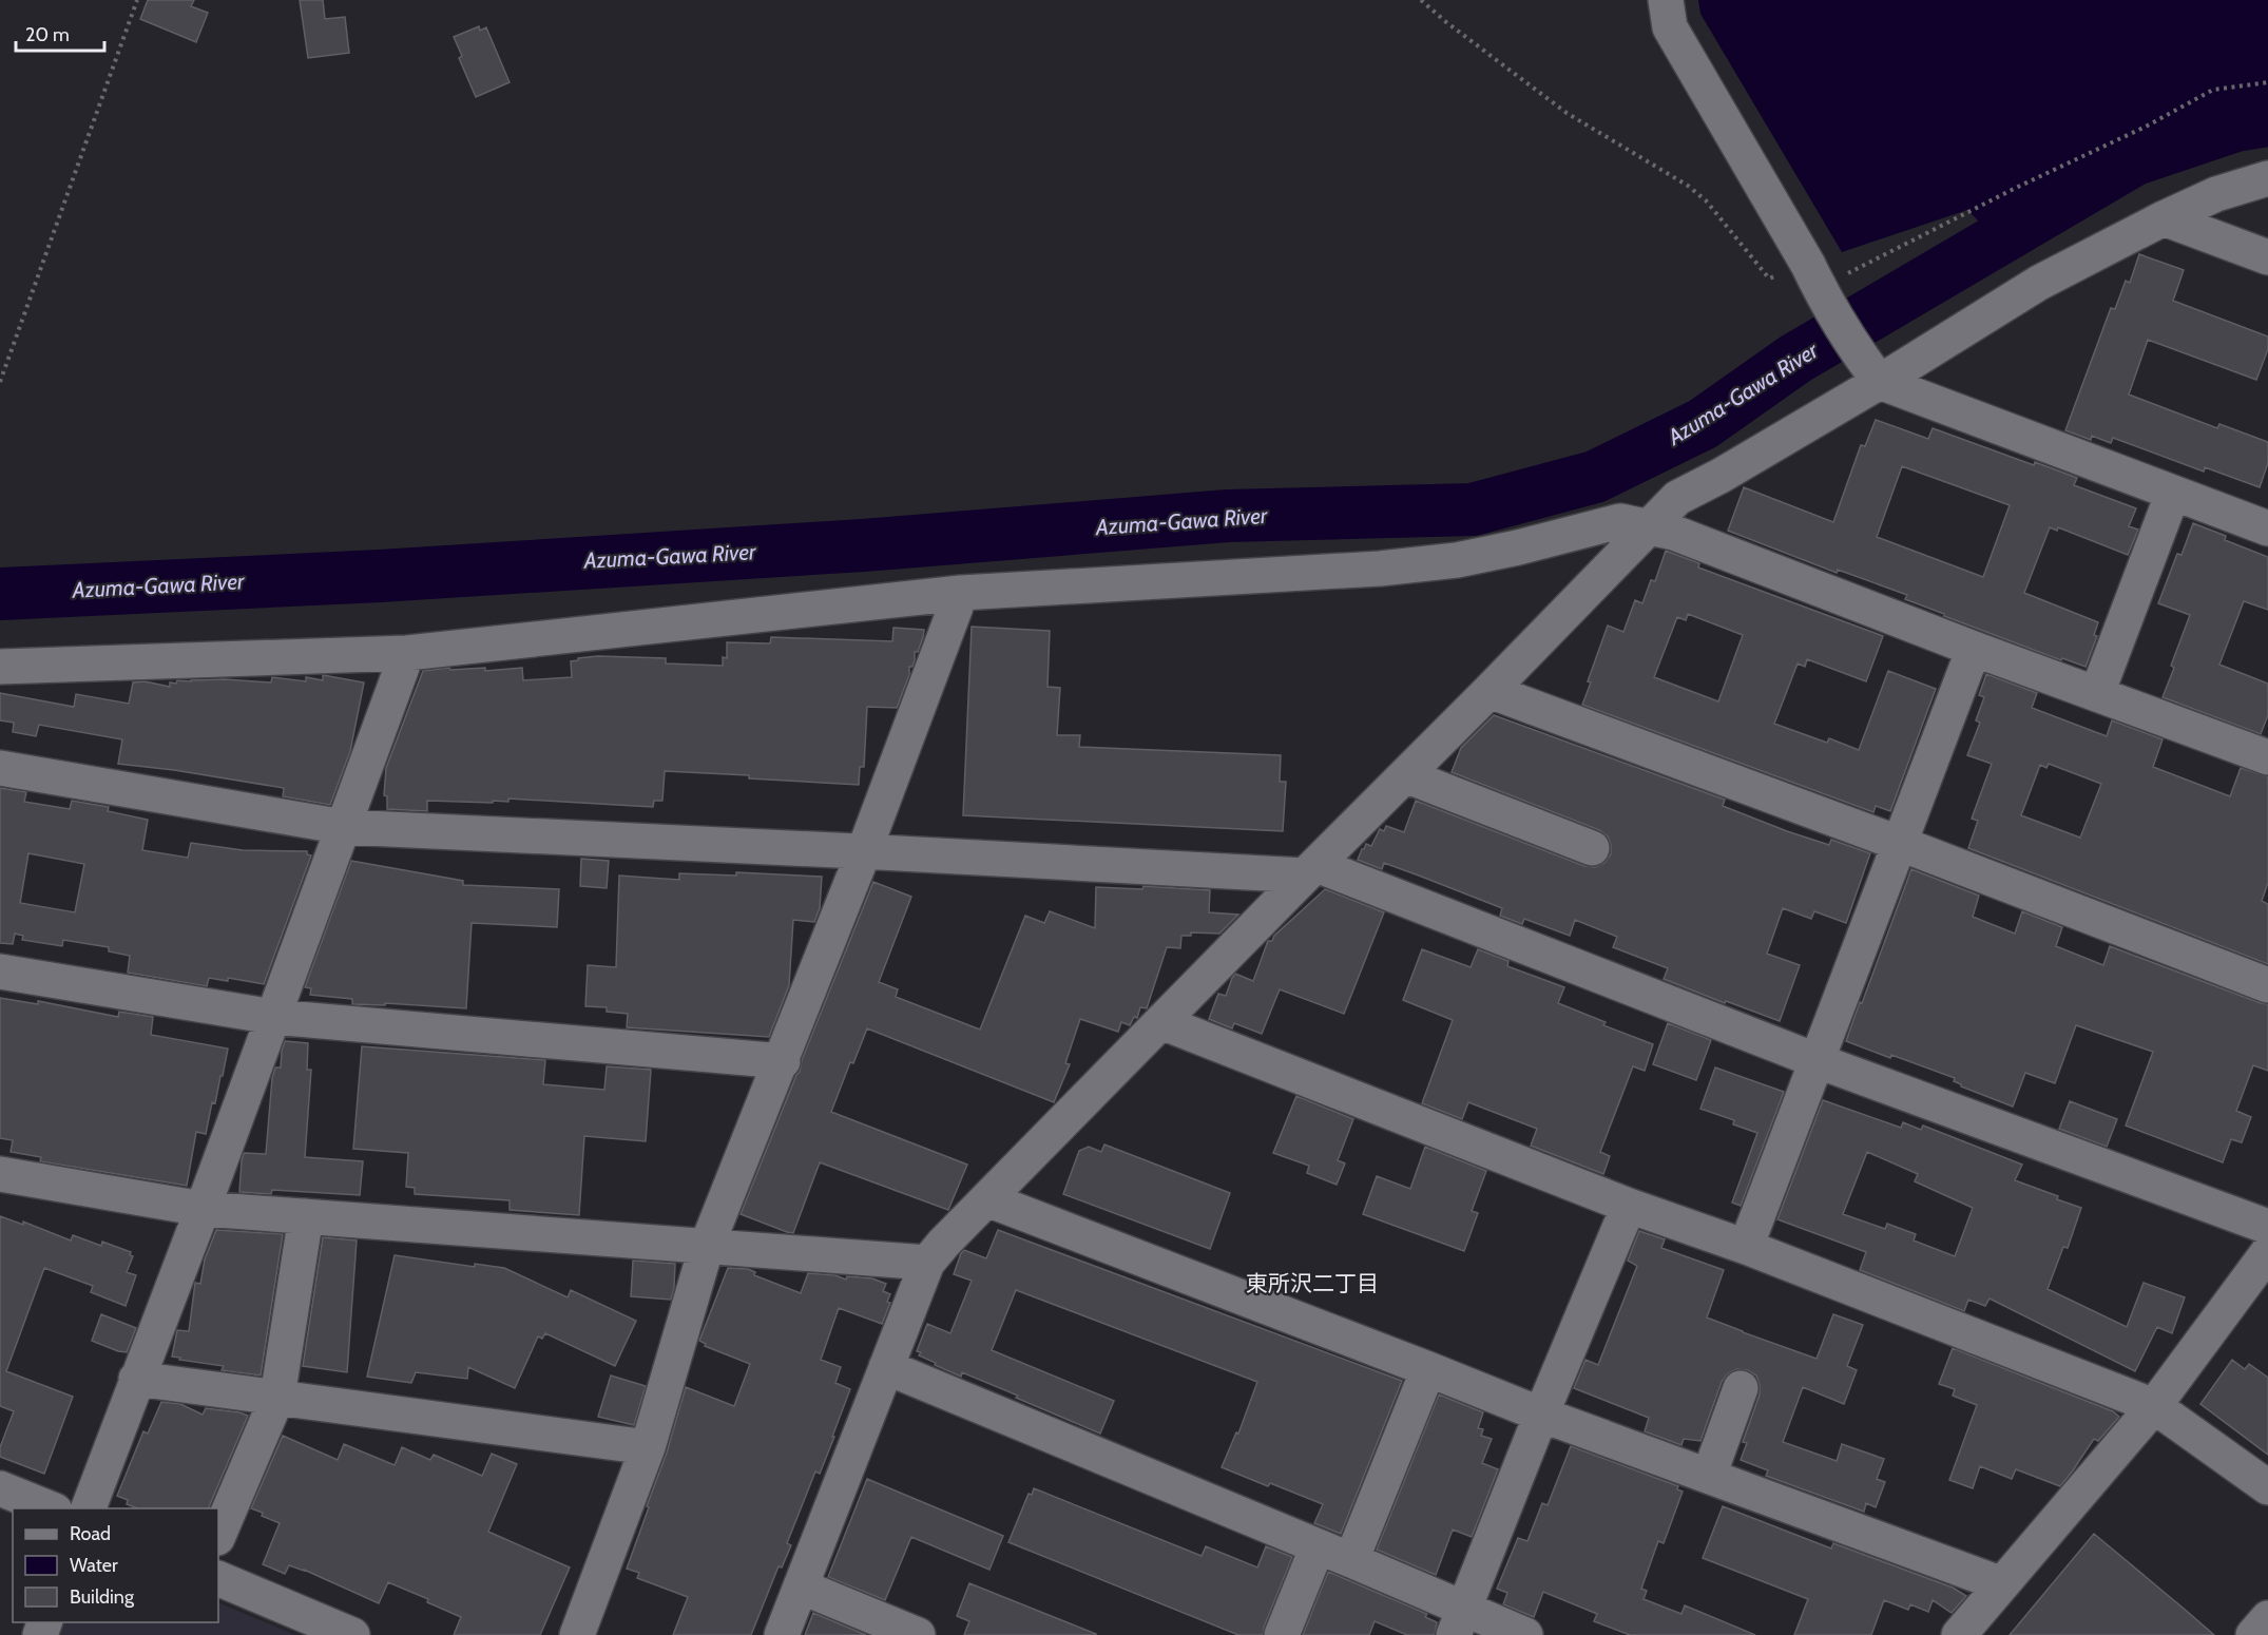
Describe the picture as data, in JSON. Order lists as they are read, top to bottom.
{
  "districts": ["東所沢二丁目"],
  "water": ["Azuma-Gawa River"],
  "legend": ["Road", "Water", "Building"],
  "scale_bar": "20 m"
}
